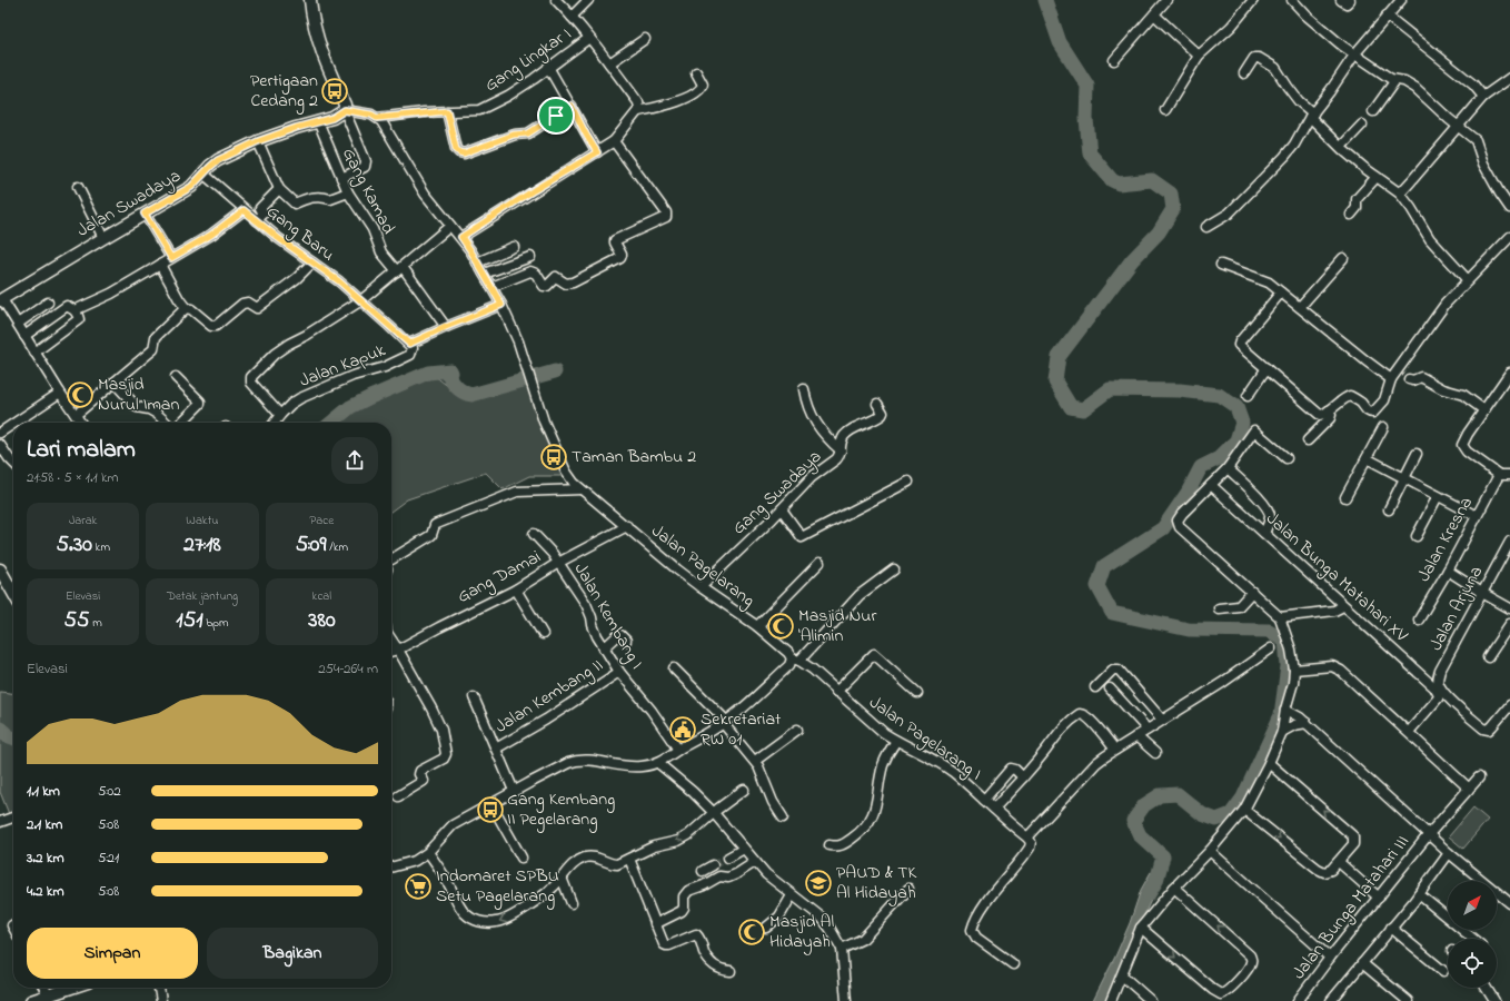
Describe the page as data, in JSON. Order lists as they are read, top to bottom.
{
  "streets": {
    "main road": ["Jalan Swadaya"],
    "street": [
      "Gang Lingkar I",
      "Gang Kamad",
      "Gang Baru",
      "Jalan Kapuk",
      "Gang Swadaya",
      "Jalan Kresna",
      "Jalan Pagelarang",
      "Gang Damai",
      "Jalan Bunga Matahari XV",
      "Jalan Arjuna",
      "Jalan Kembang I",
      "Jalan Kembang II",
      "Jalan Pagelarang I",
      "Jalan Bunga Matahari III"
    ]
  },
  "crossings": [
    ["Gang Lingkar I", "Jalan Pagelarang"],
    ["Gang Kamad", "Jalan Swadaya"],
    ["Jalan Swadaya", "Gang Baru"],
    ["Gang Baru", "Jalan Kapuk"],
    ["Gang Swadaya", "Jalan Pagelarang"],
    ["Jalan Pagelarang", "Gang Damai"],
    ["Jalan Pagelarang", "Jalan Pagelarang I"],
    ["Gang Damai", "Jalan Kembang I"],
    ["Jalan Bunga Matahari XV", "Jalan Arjuna"],
    ["Jalan Kembang I", "Jalan Kembang II"]
  ],
  "places": {
    "bus stop": ["Pertigaan Cedang 2", "Taman Bambu 2", "Gang Kembang II Pegelarang"],
    "mosque": ["Masjid Nurul Iman", "Masjid Nur 'Alimin", "Masjid Al Hidayah"],
    "public building": ["Sekretariat RW 01"],
    "school or university": ["PAUD & TK Al Hidayah"],
    "supermarket": ["Indomaret SPBU Setu Pagelarang"]
  },
  "north": "top right",
  "page": {
    "heading": ["Lari malam", "21:58 · 5 × 1.1 km"],
    "stats": [
      ["Jarak", "5.30 km"],
      ["Waktu", "27:18"],
      ["Pace", "5:09 /km"],
      ["Elevasi", "55 m"],
      ["Detak jantung", "151 bpm"],
      ["kcal", "380"]
    ],
    "chart": ["Elevasi", "254–264 m"],
    "list": [
      {
        "name": "1.1 km",
        "note": "5:02"
      },
      {
        "name": "2.1 km",
        "note": "5:08"
      },
      {
        "name": "3.2 km",
        "note": "5:21"
      },
      {
        "name": "4.2 km",
        "note": "5:08"
      }
    ],
    "buttons": ["Simpan", "Bagikan"]
  }
}
